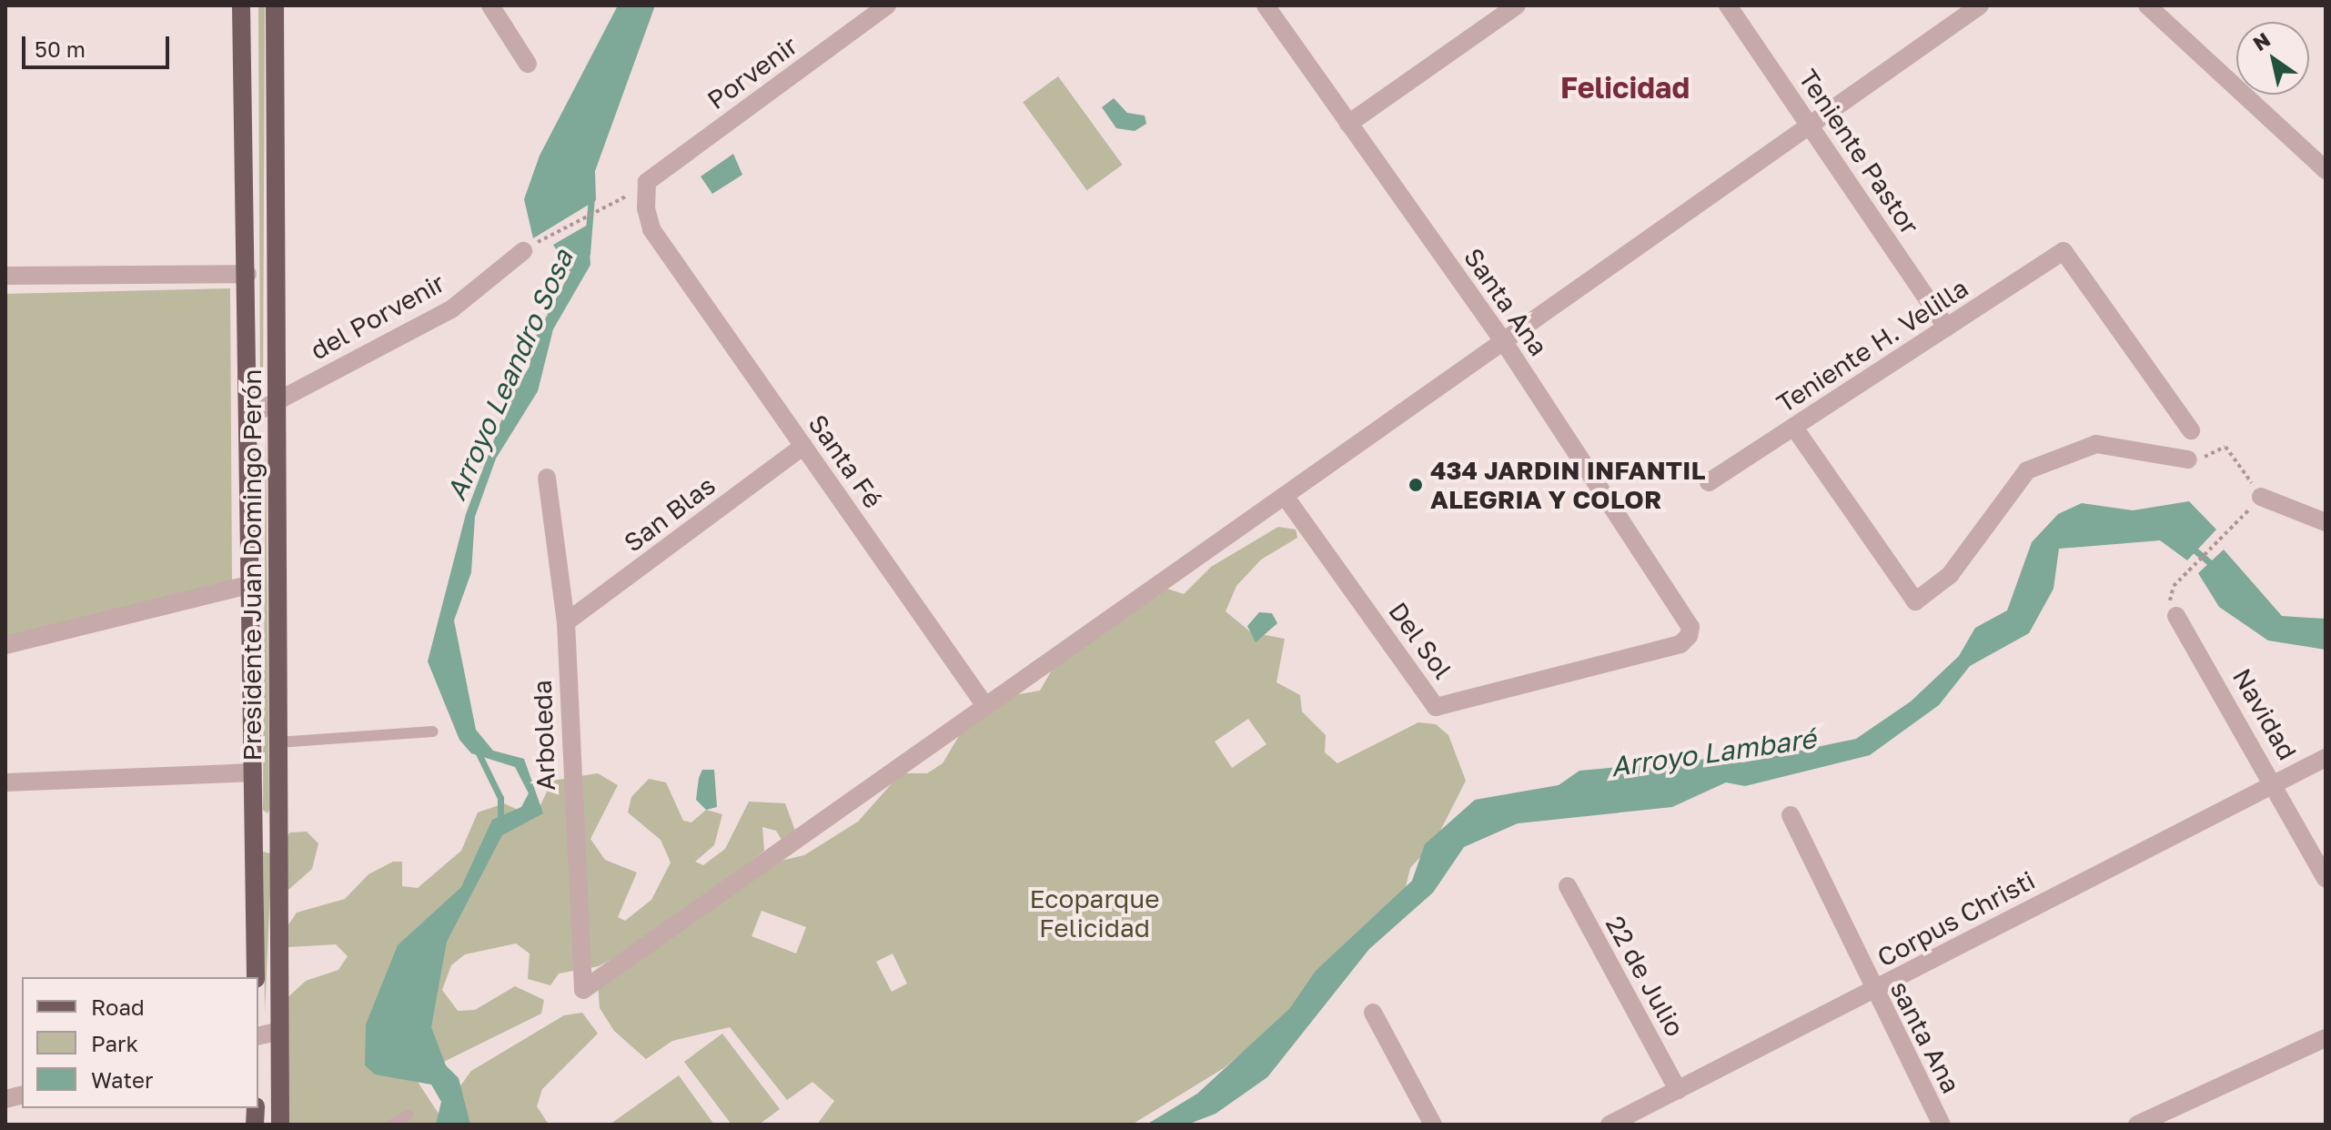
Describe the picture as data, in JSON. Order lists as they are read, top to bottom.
{
  "streets": {
    "main road": ["Presidente Juan Domingo Perón"],
    "street": [
      "Porvenir",
      "Teniente Pastor",
      "Santa Ana",
      "del Porvenir",
      "Teniente H. Velilla",
      "Santa Fé",
      "San Blas",
      "Del Sol",
      "Navidad",
      "Arboleda",
      "Corpus Christi",
      "22 de Julio",
      "santa Ana"
    ]
  },
  "crossings": [
    ["Porvenir", "Santa Fé"],
    ["Teniente Pastor", "Teniente H. Velilla"],
    ["Santa Ana", "Del Sol"],
    ["del Porvenir", "Presidente Juan Domingo Perón"],
    ["Santa Fé", "San Blas"],
    ["Santa Fé", "Arboleda"],
    ["San Blas", "Arboleda"],
    ["Navidad", "Corpus Christi"],
    ["Corpus Christi", "22 de Julio"],
    ["Corpus Christi", "santa Ana"]
  ],
  "districts": ["Felicidad"],
  "water": ["Arroyo Leandro Sosa", "Arroyo Lambaré"],
  "parks": ["Ecoparque Felicidad"],
  "places": ["434 JARDIN INFANTIL ALEGRIA Y COLOR"],
  "legend": ["Road", "Park", "Water"],
  "scale_bar": "50 m",
  "north": "top left"
}
